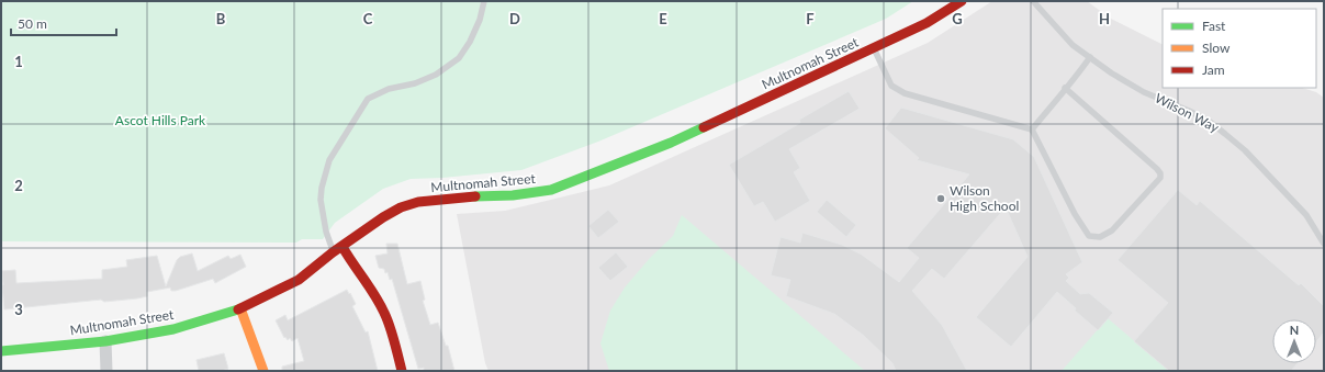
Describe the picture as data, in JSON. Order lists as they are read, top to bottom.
{
  "streets": {
    "street": ["Multnomah Street"],
    "lane": ["Wilson Way"]
  },
  "parks": ["Ascot Hills Park"],
  "places": ["Wilson High School"],
  "legend": ["Fast", "Slow", "Jam"],
  "scale_bar": "50 m",
  "north": "top",
  "grid": {
    "columns": [
      "B",
      "C",
      "D",
      "E",
      "F",
      "G",
      "H"
    ],
    "rows": ["1", "2", "3"]
  }
}
